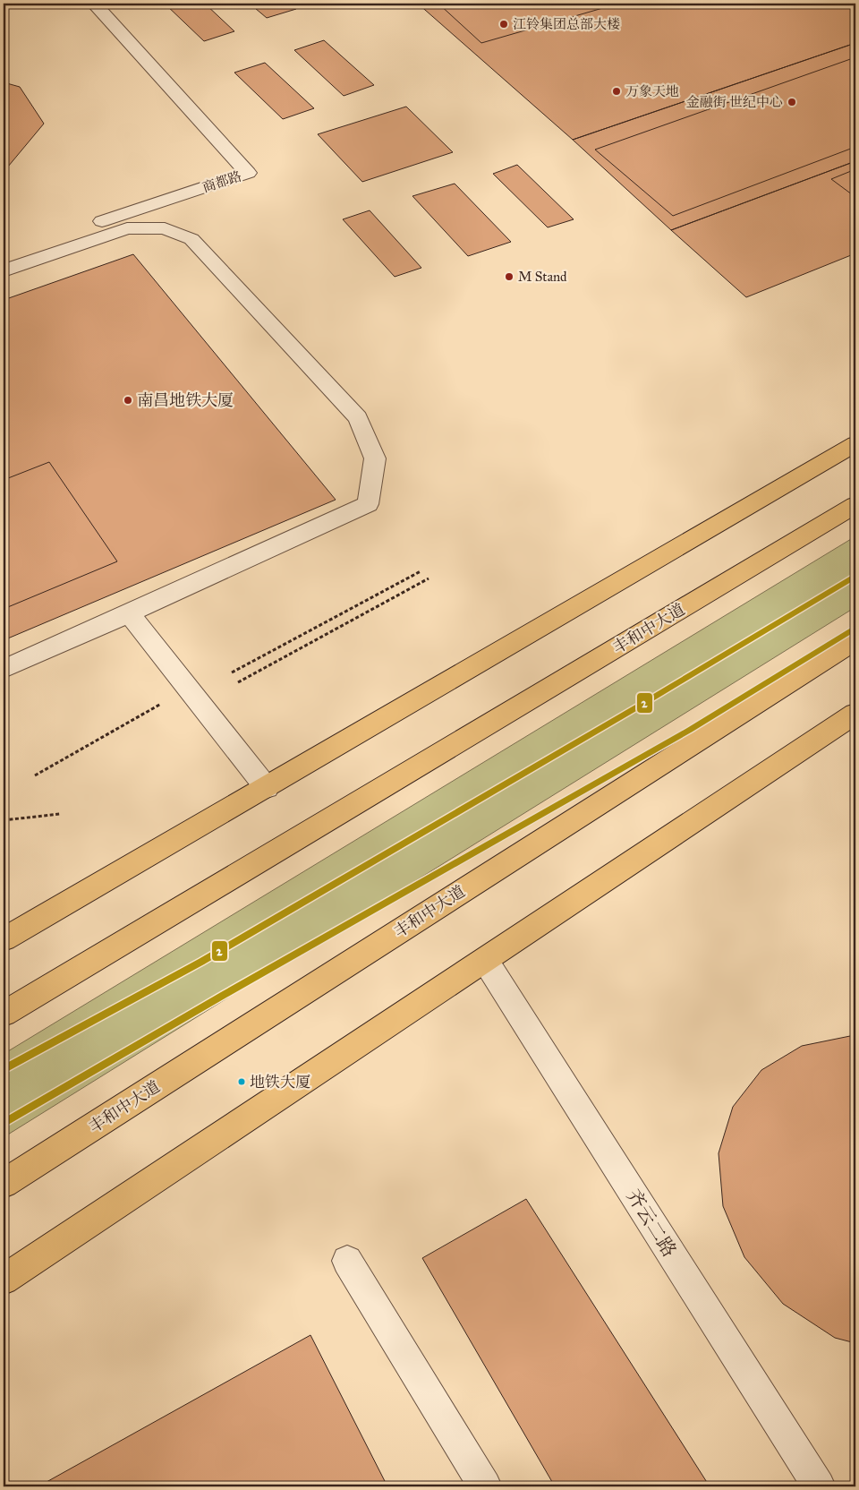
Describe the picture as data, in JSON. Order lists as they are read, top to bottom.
{
  "streets": {
    "main road": ["丰和中大道"],
    "street": ["商都路", "齐云二路"]
  },
  "places": [
    "江铃集团总部大楼",
    "万象天地",
    "金融街 世纪中心",
    "M Stand",
    "南昌地铁大厦",
    "地铁大厦"
  ],
  "lines": ["transit line 2"]
}
